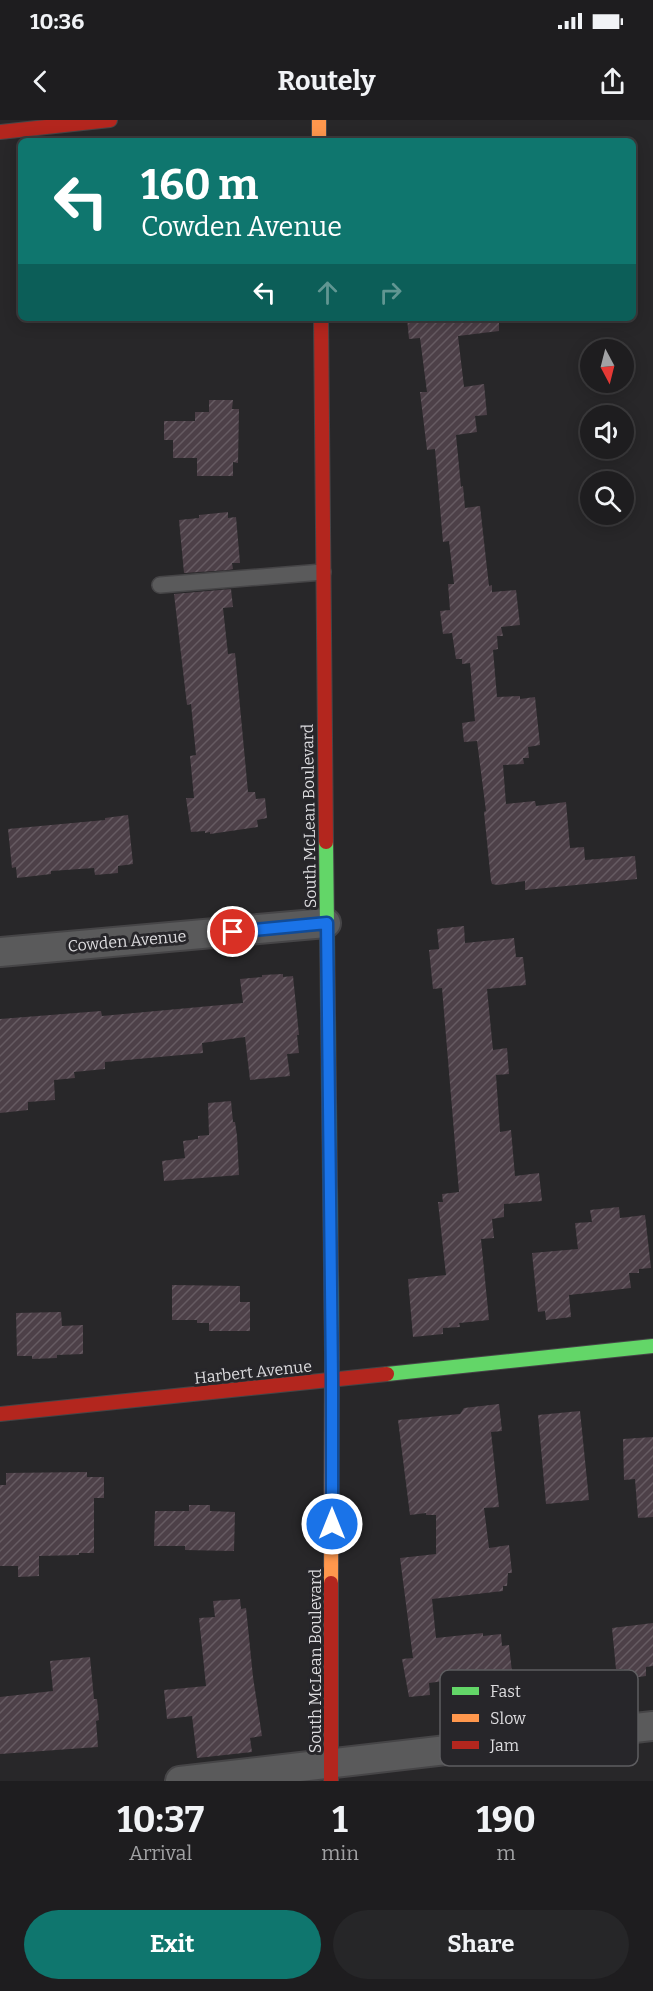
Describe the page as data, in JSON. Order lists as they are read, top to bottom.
{
  "streets": {
    "main road": ["South McLean Boulevard", "Harbert Avenue"],
    "street": ["Cowden Avenue"]
  },
  "crossings": [
    ["South McLean Boulevard", "Cowden Avenue"],
    ["South McLean Boulevard", "Harbert Avenue"]
  ],
  "legend": ["Fast", "Slow", "Jam"],
  "north": "bottom",
  "page": {
    "status": "10:36",
    "header": "Routely",
    "turn": ["160 m", "Cowden Avenue"],
    "eta": [
      "10:37",
      "Arrival",
      "1",
      "min",
      "190",
      "m"
    ],
    "buttons": ["Exit", "Share"]
  }
}
